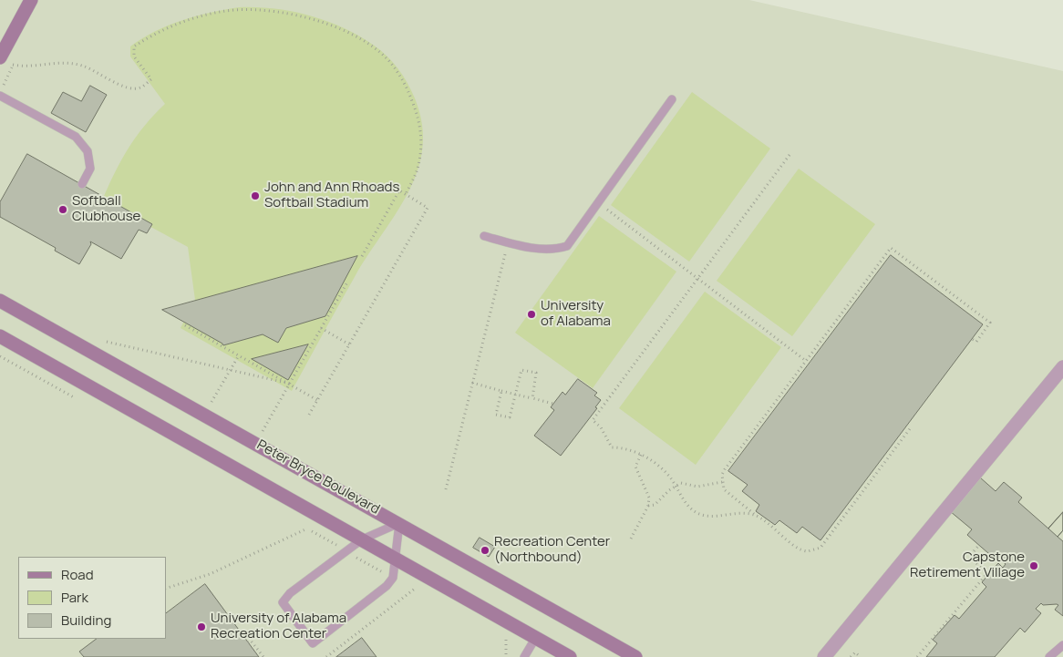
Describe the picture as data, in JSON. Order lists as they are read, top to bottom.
{
  "streets": {
    "street": ["Peter Bryce Boulevard"]
  },
  "places": [
    "John and Ann Rhoads Softball Stadium",
    "Softball Clubhouse",
    "University of Alabama",
    "Recreation Center (Northbound)",
    "Capstone Retirement Village",
    "University of Alabama Recreation Center"
  ],
  "legend": ["Road", "Park", "Building"]
}
